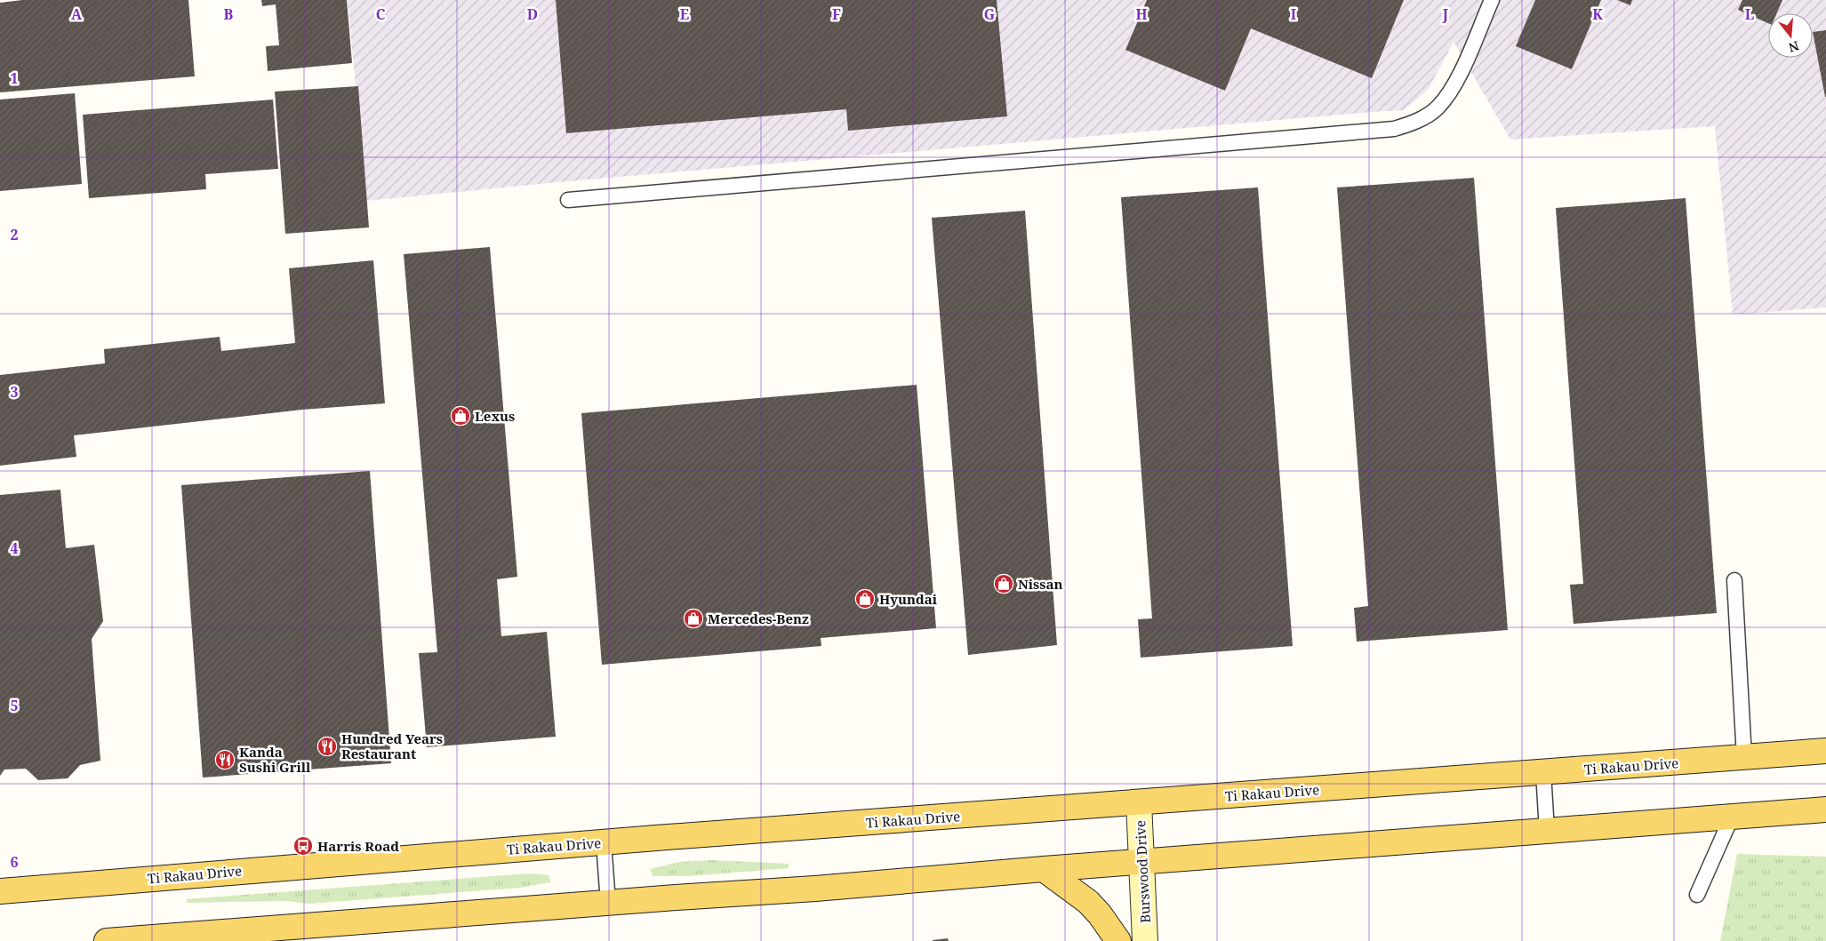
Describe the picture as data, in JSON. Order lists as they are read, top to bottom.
{
  "streets": {
    "main road": ["Ti Rakau Drive"],
    "street": ["Burswood Drive"]
  },
  "crossings": [
    ["Ti Rakau Drive", "Burswood Drive"]
  ],
  "places": {
    "shop": [
      "Lexus",
      "Nissan",
      "Hyundai",
      "Mercedes-Benz"
    ],
    "restaurant": ["Hundred Years Restaurant", "Kanda Sushi Grill"],
    "bus stop": ["Harris Road"]
  },
  "north": "bottom",
  "grid": {
    "columns": [
      "A",
      "B",
      "C",
      "D",
      "E",
      "F",
      "G",
      "H",
      "I",
      "J",
      "K",
      "L"
    ],
    "rows": [
      "1",
      "2",
      "3",
      "4",
      "5",
      "6"
    ]
  }
}
